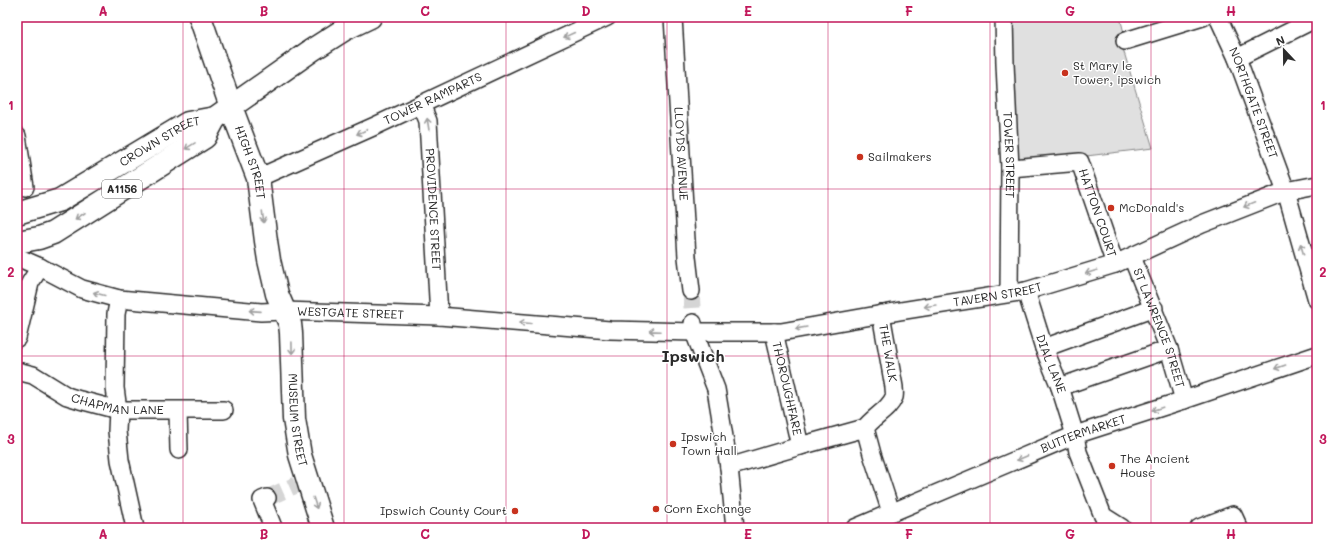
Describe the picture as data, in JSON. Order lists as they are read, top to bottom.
{
  "streets": {
    "main road": [
      "CROWN STREET",
      "HIGH STREET",
      "A1156",
      "MUSEUM STREET"
    ],
    "street": [
      "TOWER RAMPARTS",
      "NORTHGATE STREET",
      "LLOYDS AVENUE",
      "TOWER STREET",
      "PROVIDENCE STREET",
      "HATTON COURT",
      "TAVERN STREET",
      "WESTGATE STREET",
      "ST LAWRENCE STREET",
      "THE WALK",
      "DIAL LANE",
      "THOROUGHFARE",
      "CHAPMAN LANE",
      "BUTTERMARKET"
    ]
  },
  "crossings": [
    ["TOWER RAMPARTS", "HIGH STREET"],
    ["TOWER RAMPARTS", "PROVIDENCE STREET"],
    ["NORTHGATE STREET", "TAVERN STREET"],
    ["CROWN STREET", "HIGH STREET"],
    ["TOWER STREET", "HATTON COURT"],
    ["TOWER STREET", "TAVERN STREET"],
    ["HIGH STREET", "WESTGATE STREET"],
    ["HIGH STREET", "MUSEUM STREET"],
    ["PROVIDENCE STREET", "WESTGATE STREET"],
    ["HATTON COURT", "TAVERN STREET"],
    ["TAVERN STREET", "WESTGATE STREET"],
    ["TAVERN STREET", "ST LAWRENCE STREET"],
    ["TAVERN STREET", "THE WALK"],
    ["TAVERN STREET", "DIAL LANE"],
    ["TAVERN STREET", "THOROUGHFARE"],
    ["WESTGATE STREET", "MUSEUM STREET"],
    ["ST LAWRENCE STREET", "BUTTERMARKET"],
    ["THE WALK", "THOROUGHFARE"],
    ["DIAL LANE", "BUTTERMARKET"]
  ],
  "one_way": [
    "TOWER RAMPARTS",
    "NORTHGATE STREET",
    "HIGH STREET",
    "PROVIDENCE STREET",
    "WESTGATE STREET",
    "MUSEUM STREET"
  ],
  "districts": ["Ipswich"],
  "places": [
    "St Mary le Tower, ipswich",
    "Sailmakers",
    "McDonald's",
    "Ipswich Town Hall",
    "The Ancient House",
    "Corn Exchange",
    "Ipswich County Court"
  ],
  "north": "top",
  "grid": {
    "columns": [
      "A",
      "B",
      "C",
      "D",
      "E",
      "F",
      "G",
      "H"
    ],
    "rows": ["1", "2", "3"]
  }
}
